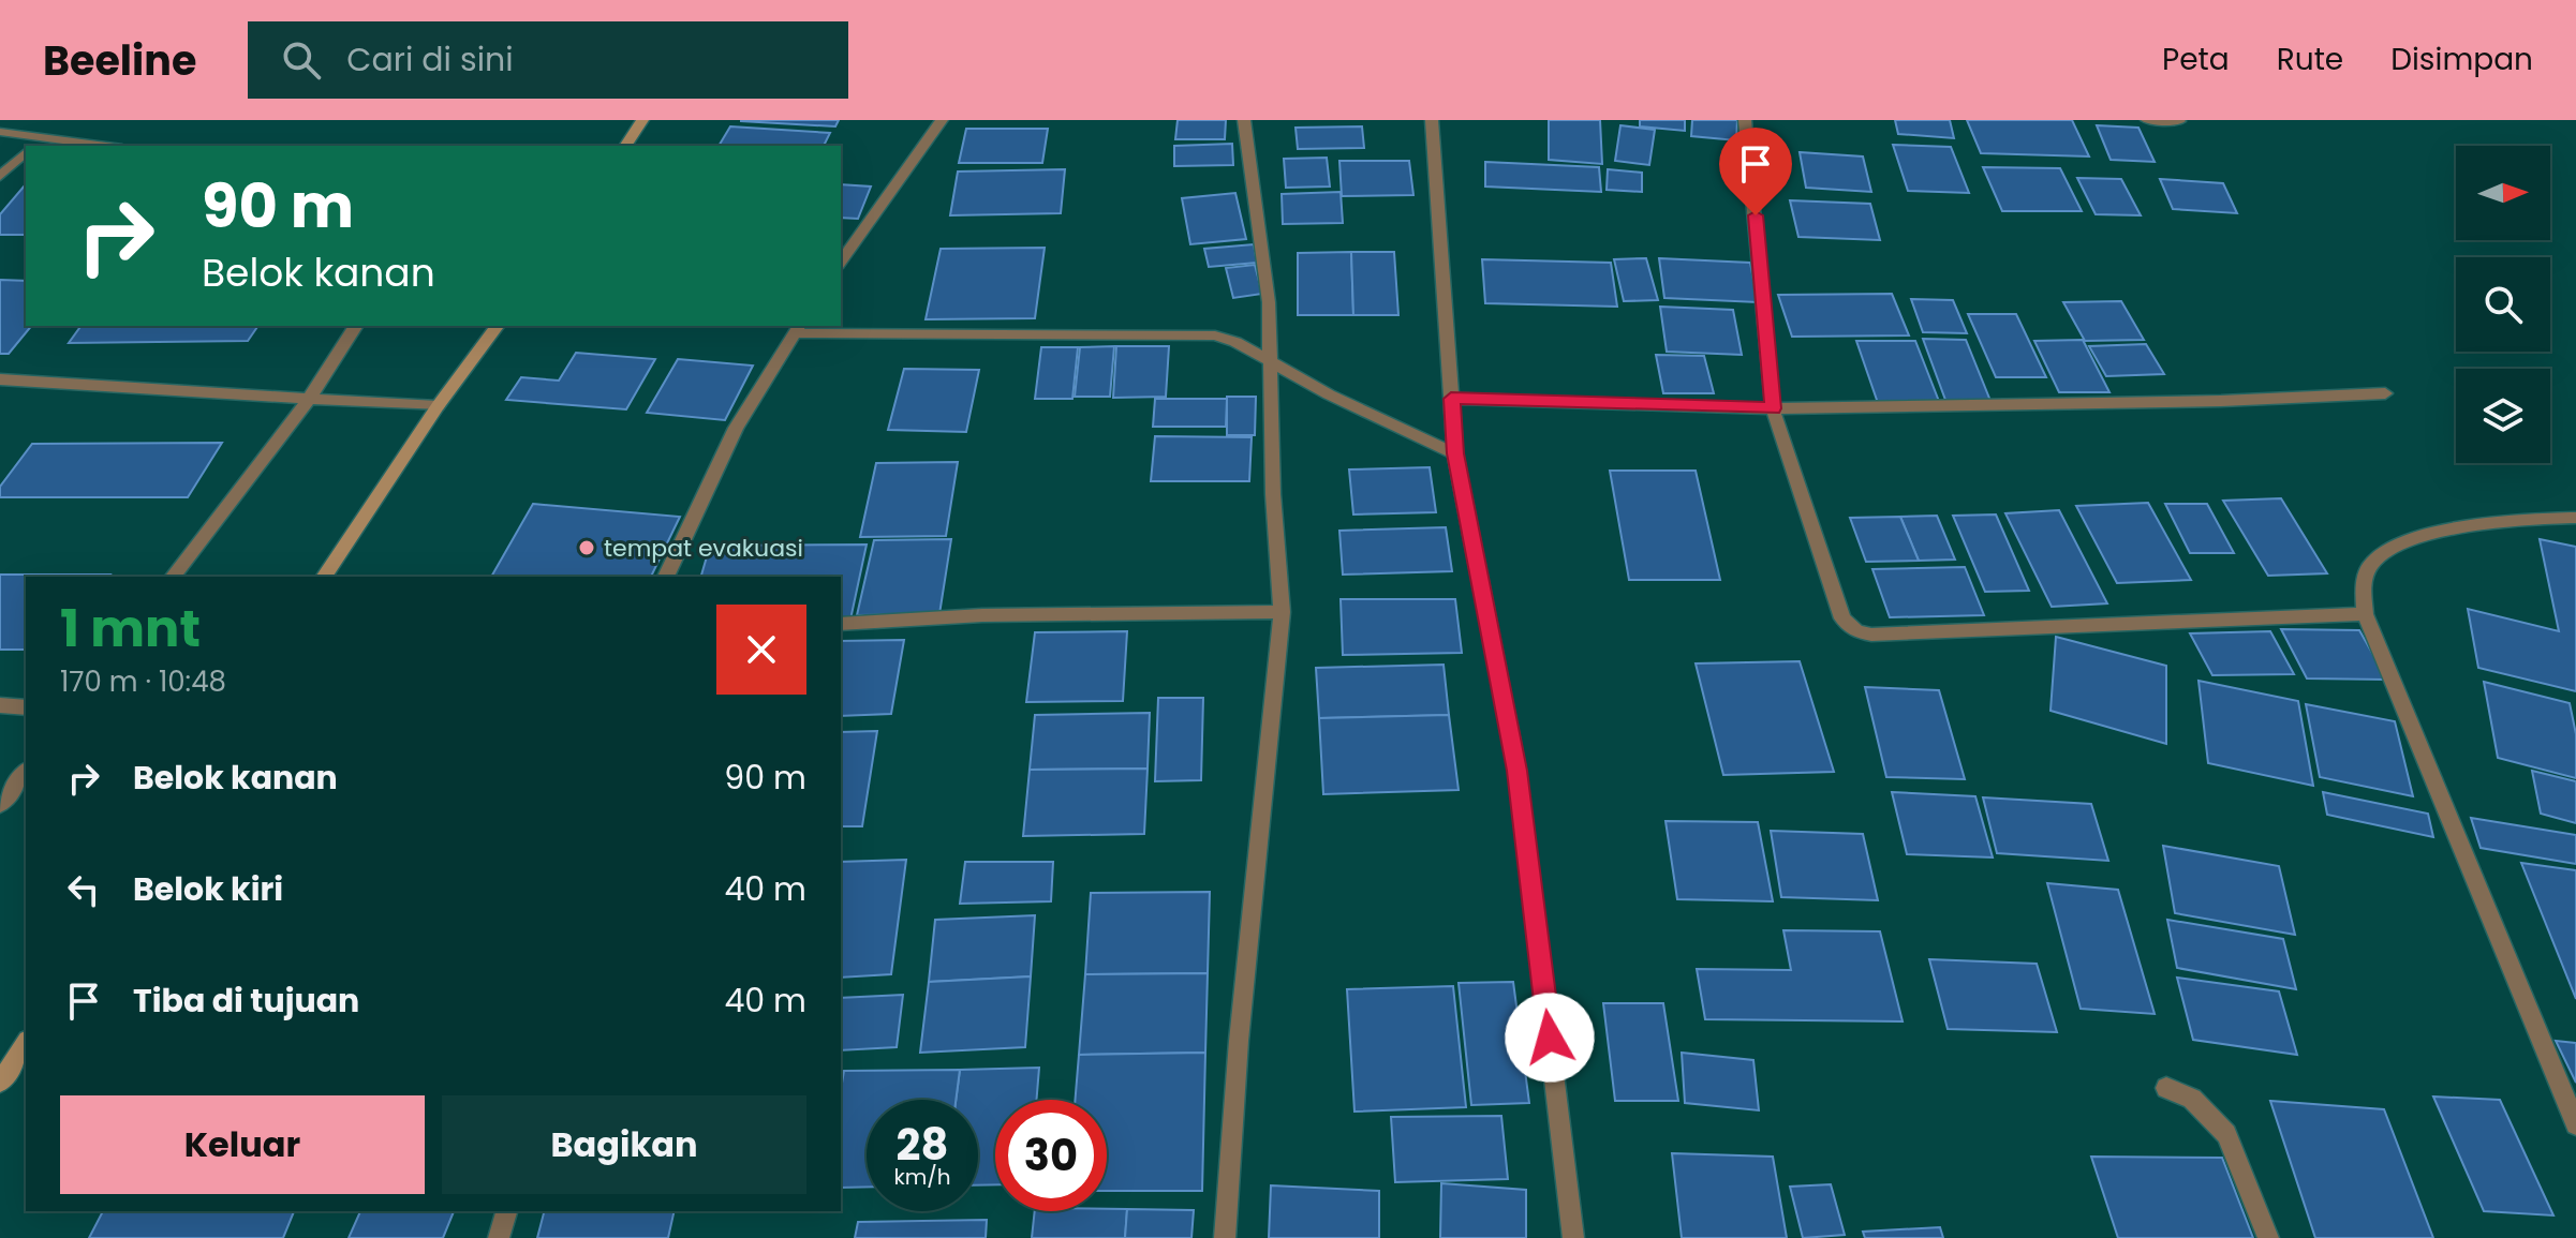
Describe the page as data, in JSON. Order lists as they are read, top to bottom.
{
  "places": ["tempat evakuasi"],
  "north": "right",
  "page": {
    "header": "Beeline",
    "search": "Cari di sini",
    "nav": ["Peta", "Rute", "Disimpan"],
    "turn": ["90 m", "Belok kanan"],
    "heading": ["1 mnt", "170 m · 10:48"],
    "list": [
      {
        "name": "Belok kanan",
        "value": "90 m"
      },
      {
        "name": "Belok kiri",
        "value": "40 m"
      },
      {
        "name": "Tiba di tujuan",
        "value": "40 m"
      }
    ],
    "buttons": ["Keluar", "Bagikan"],
    "speed": "28 km/h",
    "limit": "30"
  }
}
